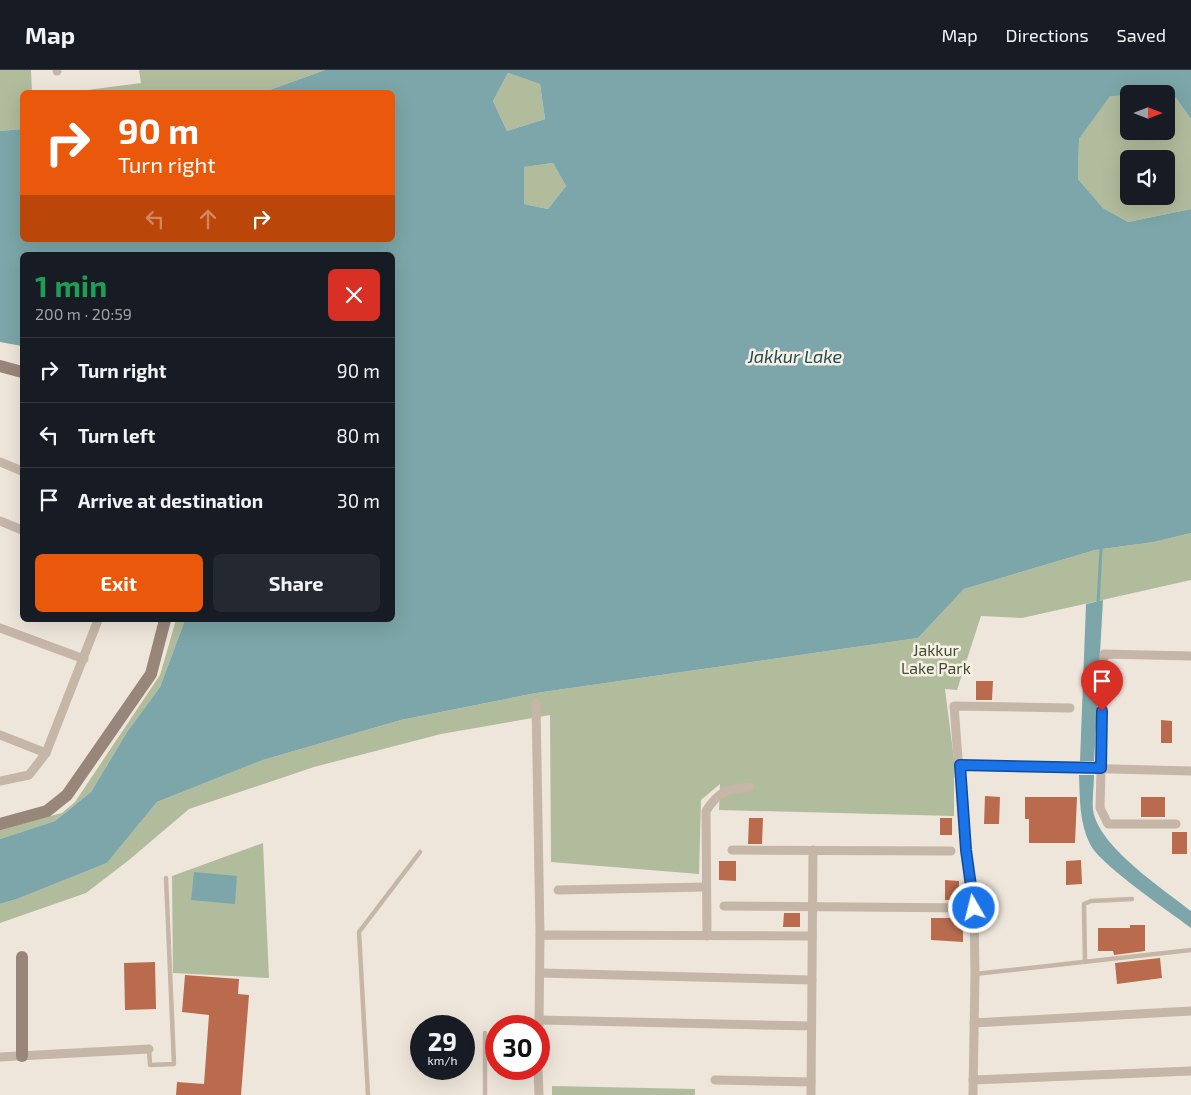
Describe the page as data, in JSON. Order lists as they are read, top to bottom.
{
  "water": ["Jakkur Lake"],
  "parks": ["Jakkur Lake Park"],
  "north": "right",
  "page": {
    "header": "Map",
    "nav": ["Map", "Directions", "Saved"],
    "turn": ["90 m", "Turn right"],
    "heading": ["1 min", "200 m · 20:59"],
    "list": [
      {
        "name": "Turn right",
        "value": "90 m"
      },
      {
        "name": "Turn left",
        "value": "80 m"
      },
      {
        "name": "Arrive at destination",
        "value": "30 m"
      }
    ],
    "buttons": ["Exit", "Share"],
    "speed": "29 km/h",
    "limit": "30"
  }
}
